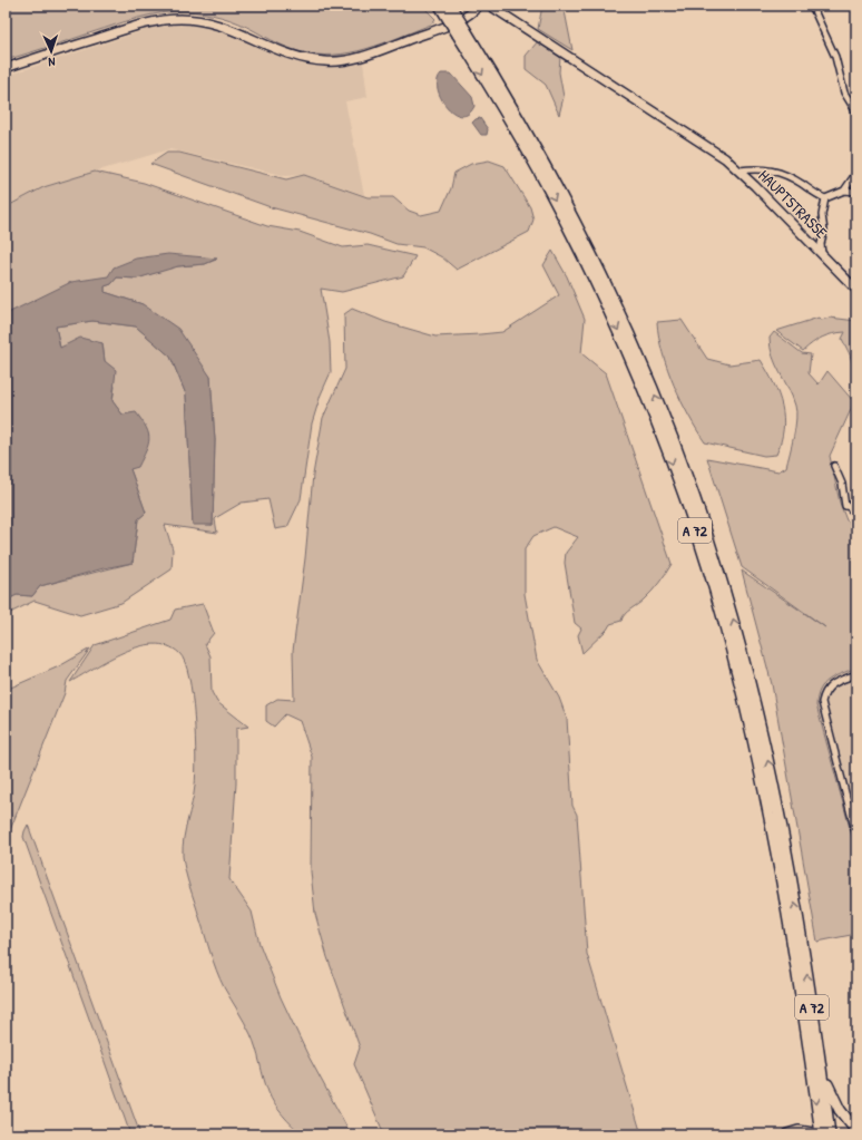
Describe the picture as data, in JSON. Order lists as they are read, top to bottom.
{
  "streets": {
    "highway": ["A 72"],
    "street": ["HAUPTSTRASSE"]
  },
  "north": "bottom"
}
